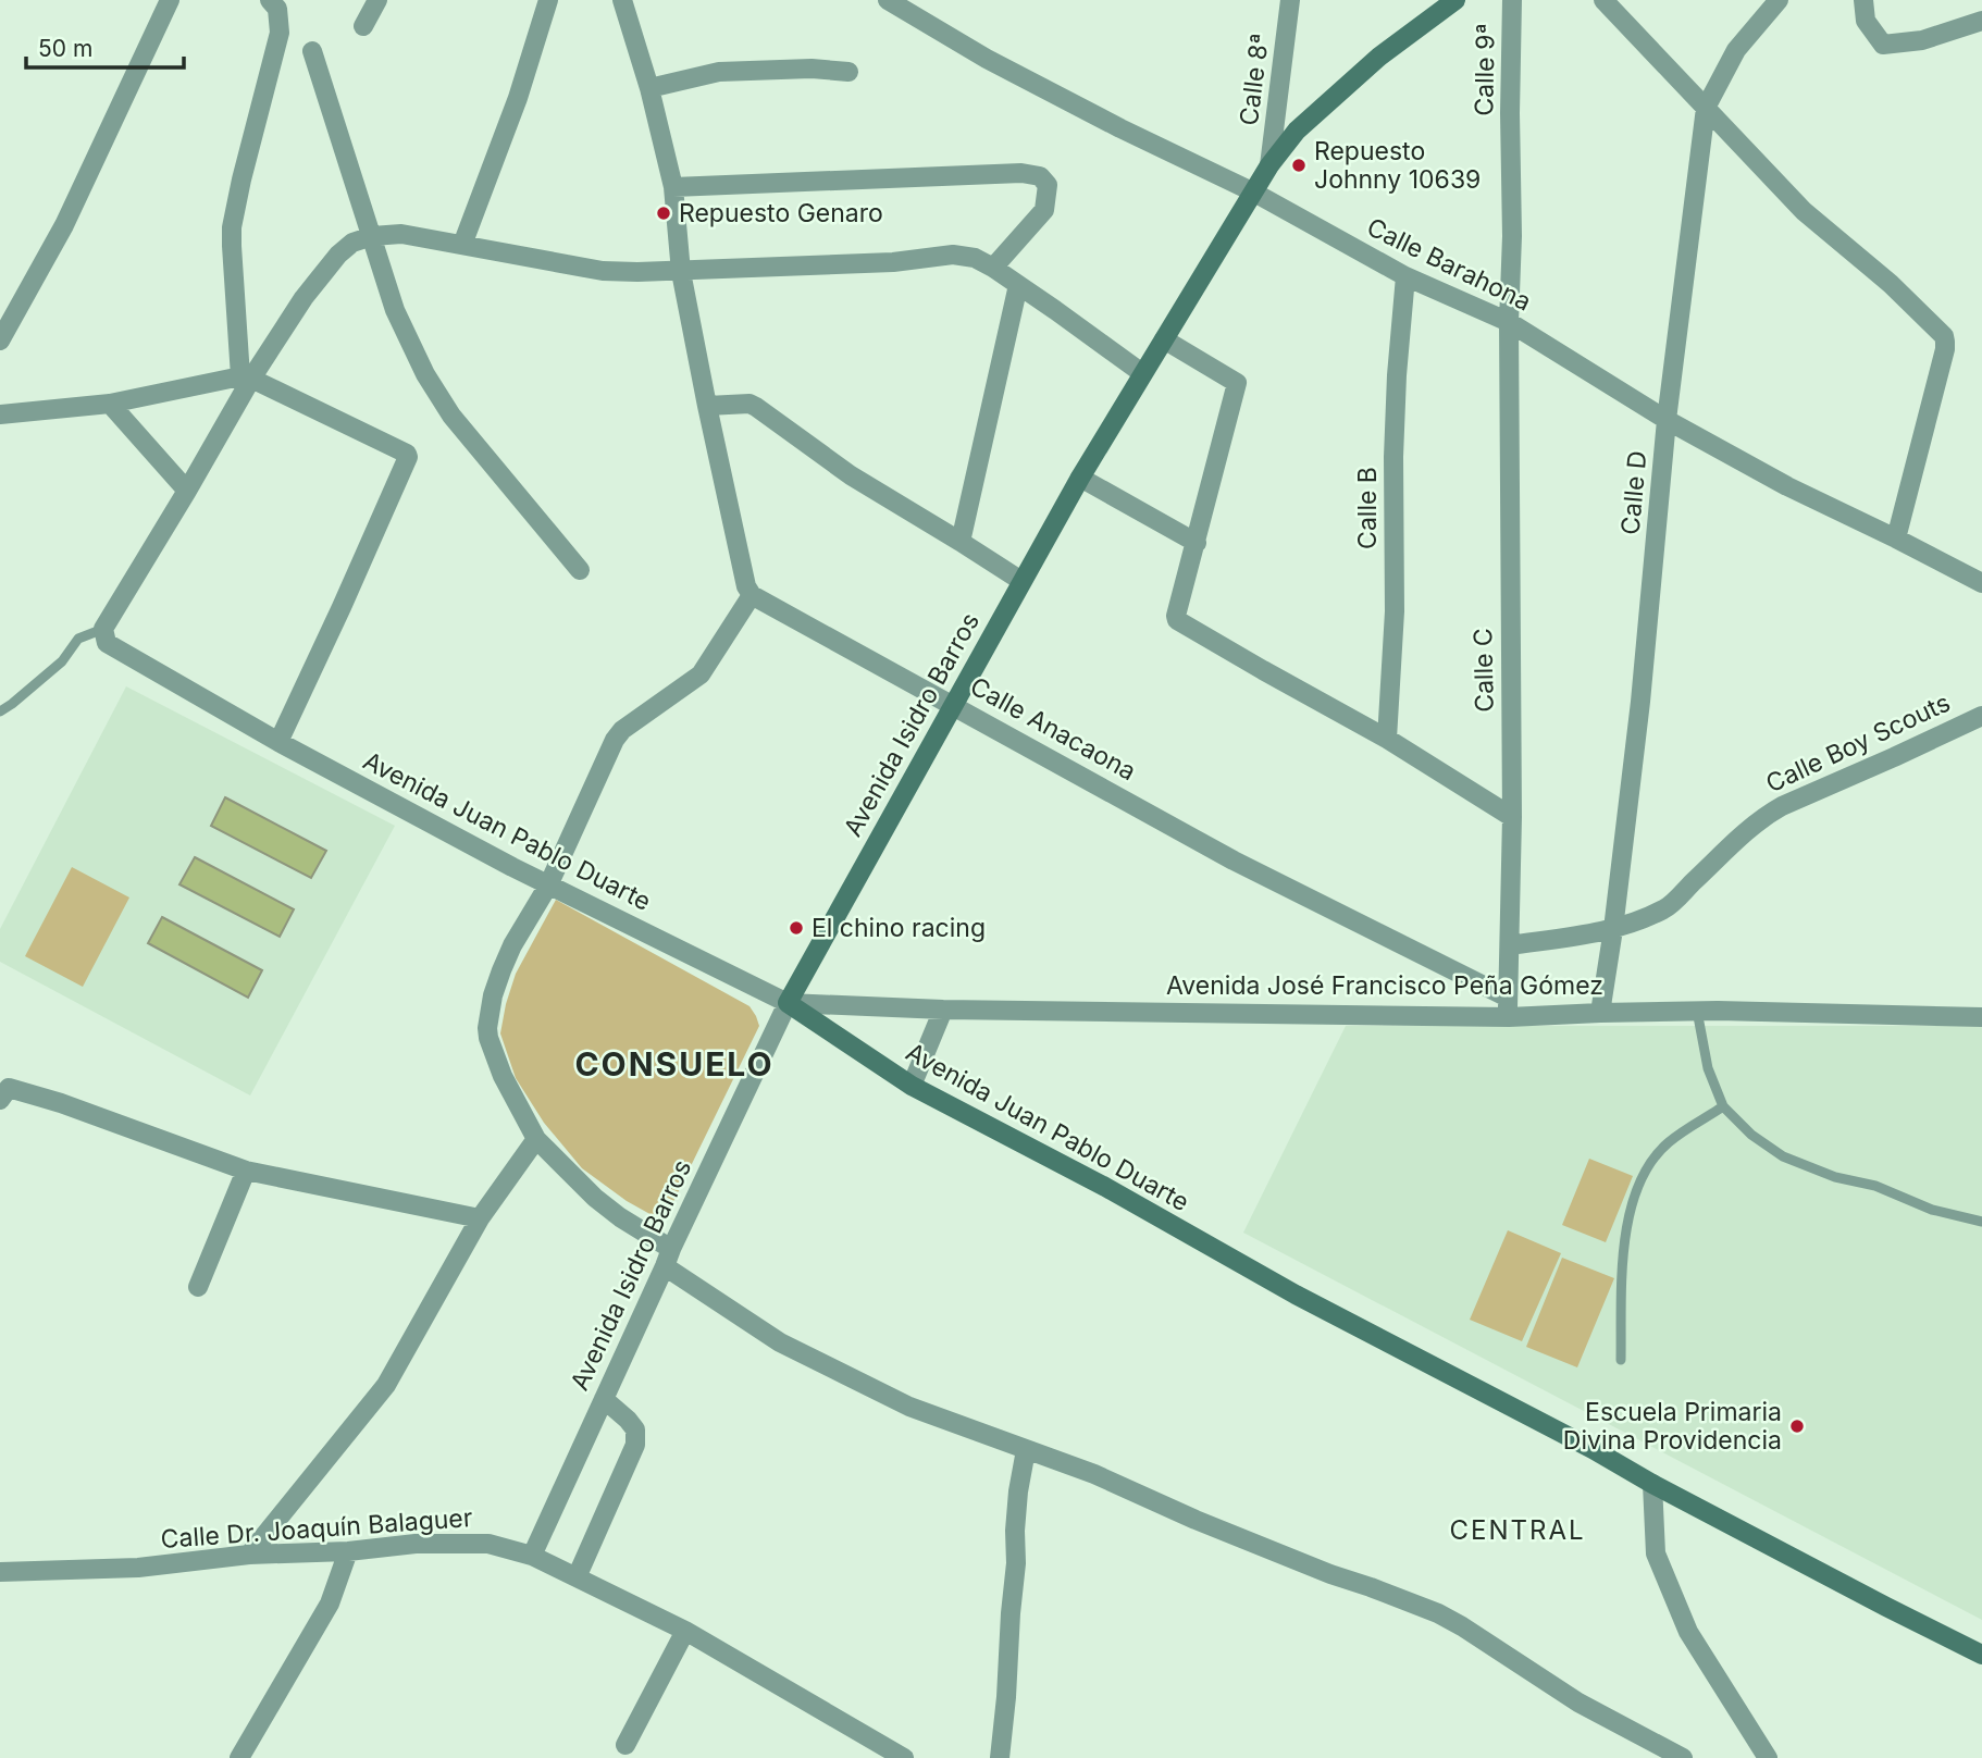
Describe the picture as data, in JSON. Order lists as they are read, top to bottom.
{
  "streets": {
    "street": [
      "Calle 9ª",
      "Calle 8ª",
      "Calle Barahona",
      "Calle D",
      "Calle B",
      "Calle C",
      "Avenida Isidro Barros",
      "Calle Anacaona",
      "Calle Boy Scouts",
      "Avenida Juan Pablo Duarte",
      "Avenida José Francisco Peña Gómez",
      "Calle Dr. Joaquín Balaguer"
    ]
  },
  "crossings": [
    ["Calle 9ª", "Calle Barahona"],
    ["Calle 9ª", "Calle C"],
    ["Calle 8ª", "Avenida Isidro Barros"],
    ["Calle Barahona", "Calle D"],
    ["Calle Barahona", "Calle B"],
    ["Calle Barahona", "Calle C"],
    ["Calle Barahona", "Avenida Isidro Barros"],
    ["Calle D", "Calle Boy Scouts"],
    ["Calle D", "Avenida José Francisco Peña Gómez"],
    ["Calle C", "Calle Anacaona"],
    ["Calle C", "Calle Boy Scouts"],
    ["Calle C", "Avenida José Francisco Peña Gómez"],
    ["Avenida Isidro Barros", "Calle Anacaona"],
    ["Avenida Isidro Barros", "Avenida Juan Pablo Duarte"],
    ["Avenida Isidro Barros", "Avenida José Francisco Peña Gómez"],
    ["Avenida Isidro Barros", "Calle Dr. Joaquín Balaguer"],
    ["Calle Anacaona", "Avenida José Francisco Peña Gómez"],
    ["Avenida Juan Pablo Duarte", "Avenida José Francisco Peña Gómez"]
  ],
  "districts": ["CONSUELO", "CENTRAL"],
  "places": [
    "Repuesto Johnny 10639",
    "Repuesto Genaro",
    "El chino racing",
    "Escuela Primaria Divina Providencia"
  ],
  "scale_bar": "50 m"
}
